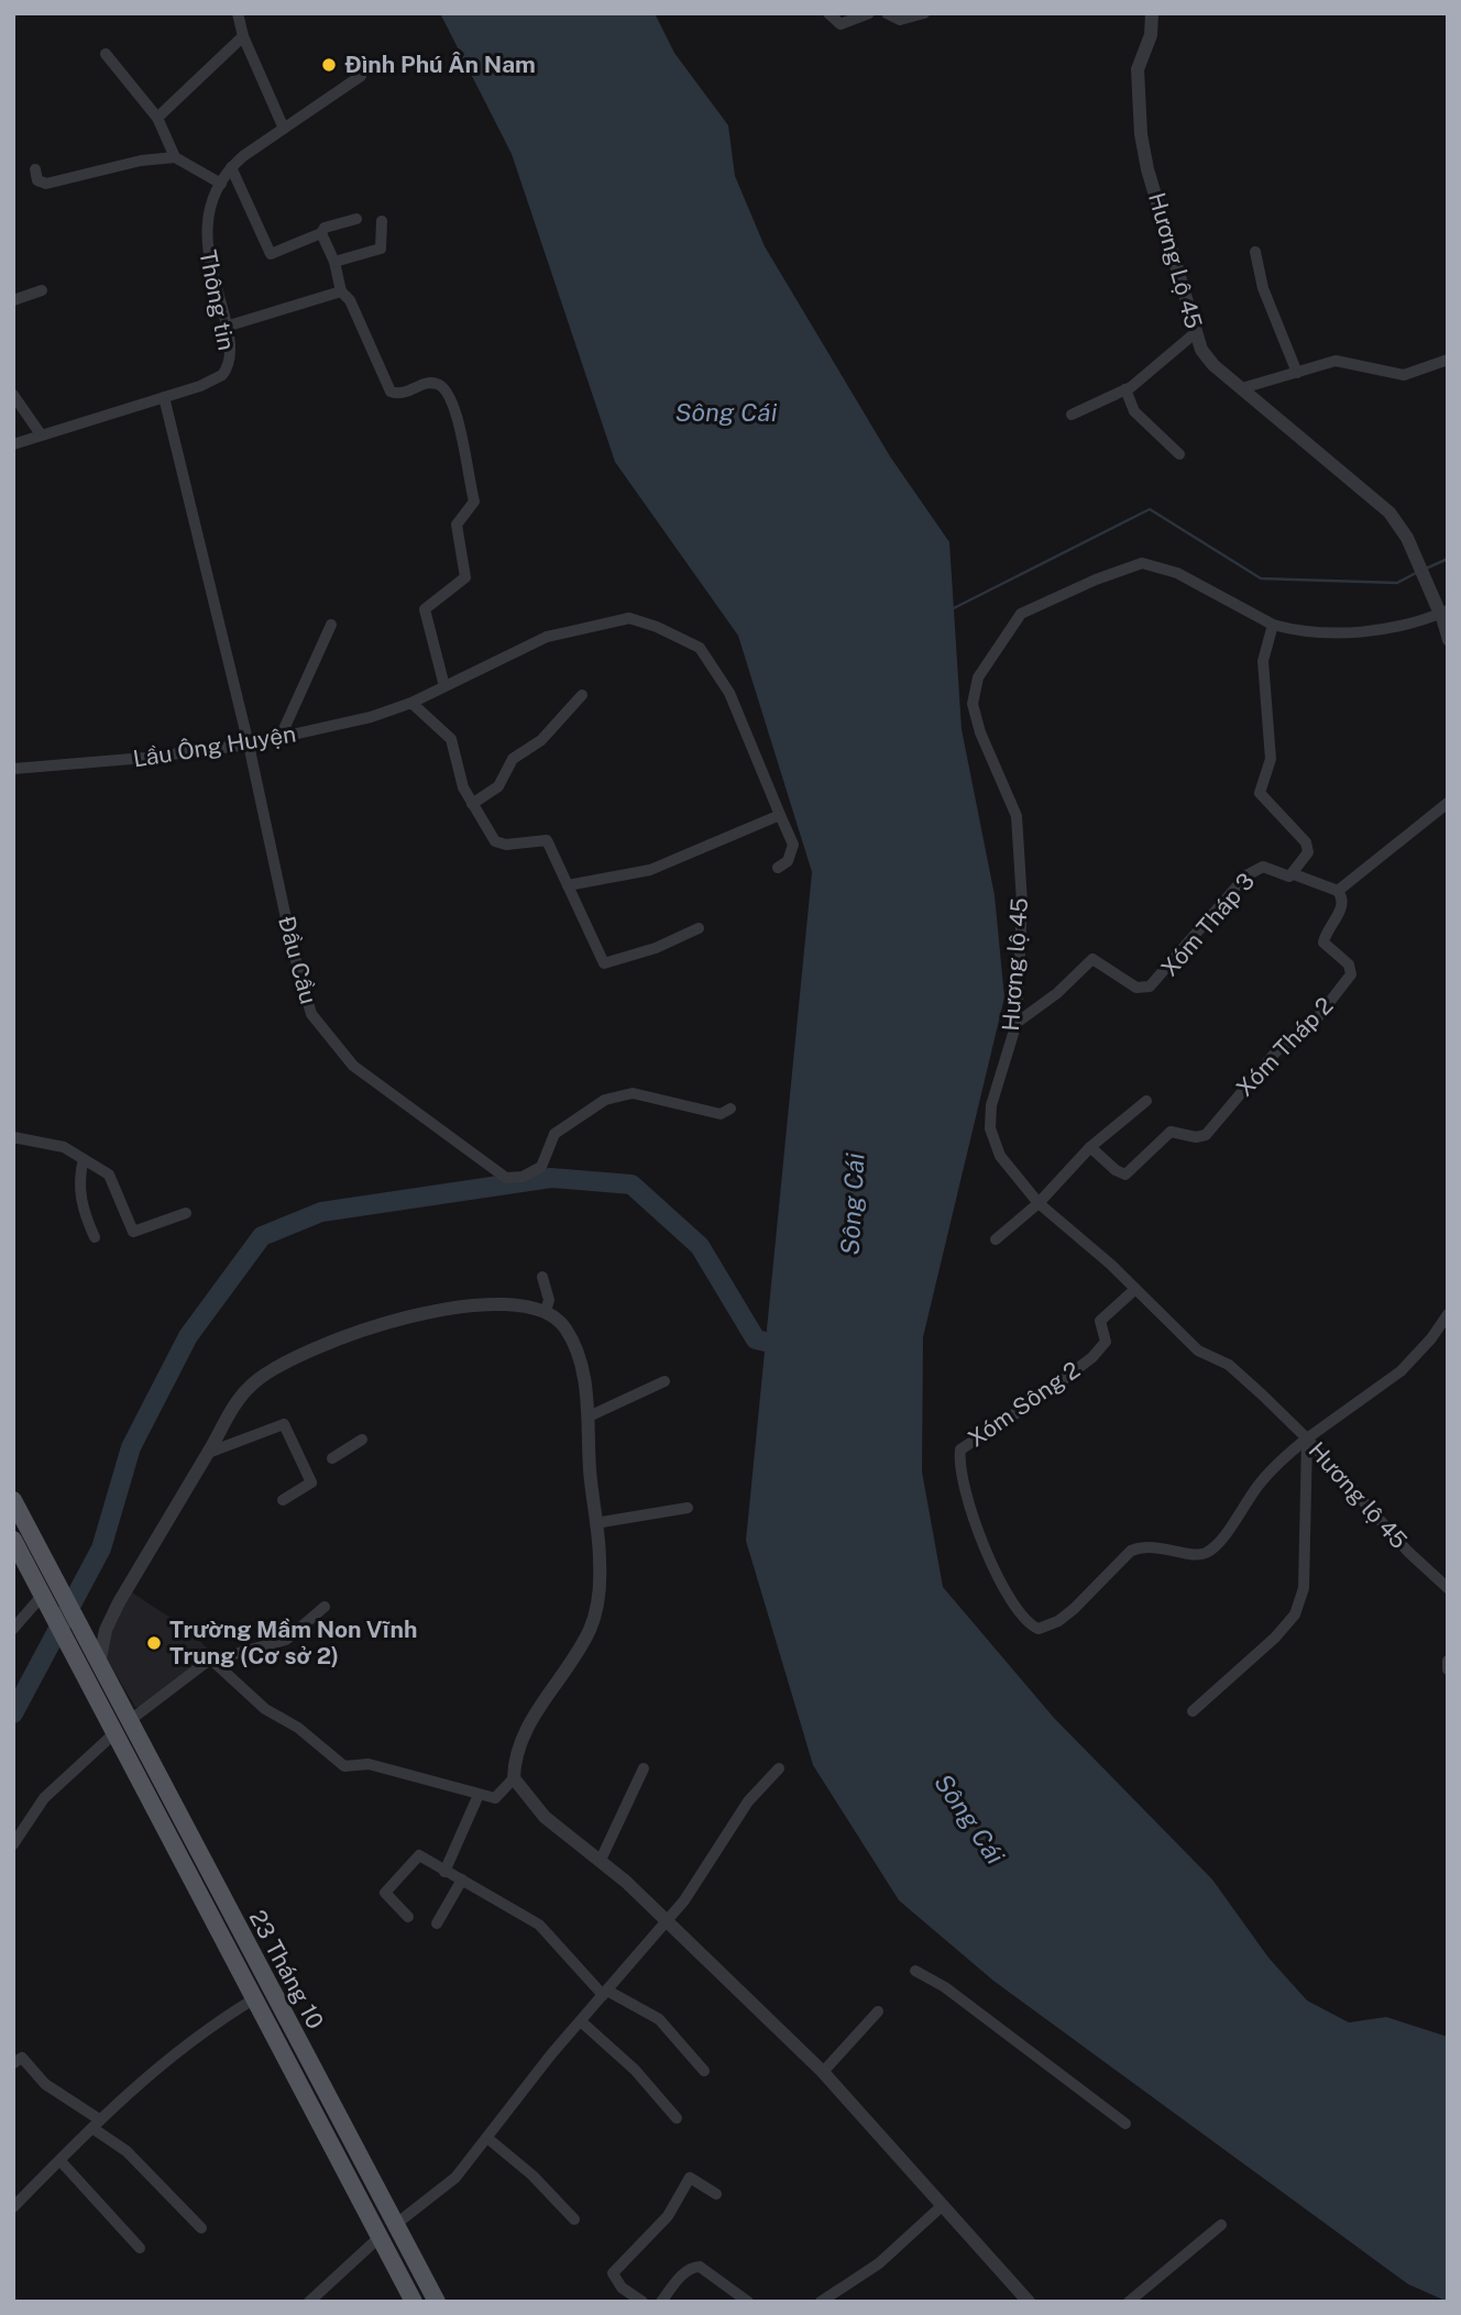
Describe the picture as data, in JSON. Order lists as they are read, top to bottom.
{
  "streets": {
    "main road": ["23 Tháng 10"],
    "street": [
      "Hương Lộ 45",
      "Thông tin",
      "Lầu Ông Huyện",
      "Xóm Tháp 3",
      "Đầu Cầu",
      "Hương lộ 45",
      "Xóm Tháp 2",
      "Xóm Sông 2"
    ]
  },
  "crossings": [
    ["Hương Lộ 45", "Hương lộ 45"],
    ["Thông tin", "Đầu Cầu"],
    ["Lầu Ông Huyện", "Đầu Cầu"],
    ["Xóm Tháp 3", "Hương lộ 45"],
    ["Xóm Tháp 3", "Xóm Tháp 2"],
    ["Hương lộ 45", "Xóm Sông 2"]
  ],
  "water": ["Sông Cái"],
  "places": ["Đình Phú Ân Nam", "Trường Mầm Non Vĩnh Trung (Cơ sở 2)"]
}
